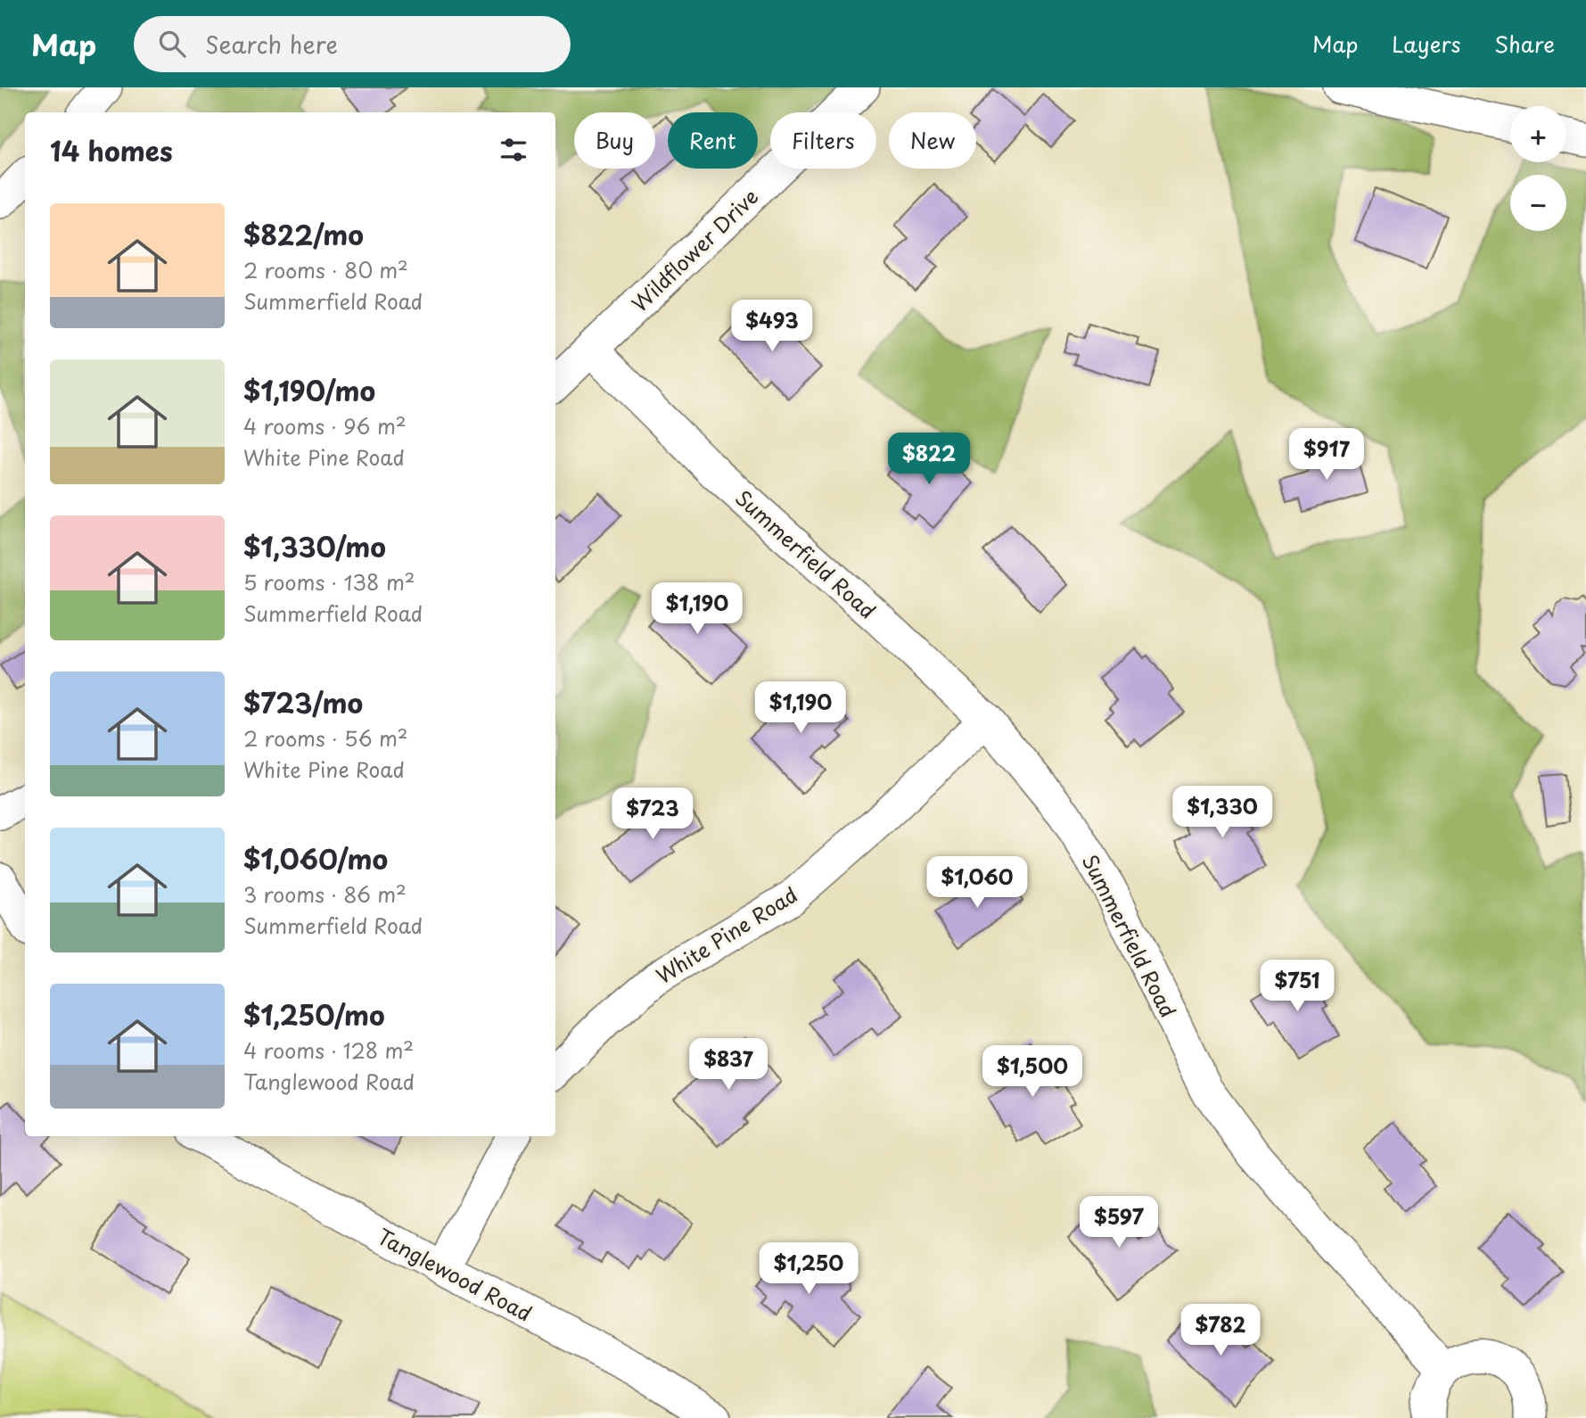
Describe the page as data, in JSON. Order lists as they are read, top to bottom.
{
  "streets": {
    "street": [
      "Wildflower Drive",
      "Summerfield Road",
      "White Pine Road",
      "Tanglewood Road"
    ]
  },
  "crossings": [
    ["Wildflower Drive", "Summerfield Road"],
    ["Summerfield Road", "White Pine Road"]
  ],
  "page": {
    "header": "Map",
    "search": "Search here",
    "nav": ["Map", "Layers", "Share"],
    "map_buttons": ["+", "−"],
    "chip": [
      "Buy",
      "Rent",
      "Filters",
      "New"
    ],
    "heading": "14 homes",
    "list": [
      {
        "name": "$822/mo",
        "note": "2 rooms · 80 m² · Summerfield Road"
      },
      {
        "name": "$1,190/mo",
        "note": "4 rooms · 96 m² · White Pine Road"
      },
      {
        "name": "$1,330/mo",
        "note": "5 rooms · 138 m² · Summerfield Road"
      },
      {
        "name": "$723/mo",
        "note": "2 rooms · 56 m² · White Pine Road"
      },
      {
        "name": "$1,060/mo",
        "note": "3 rooms · 86 m² · Summerfield Road"
      },
      {
        "name": "$1,250/mo",
        "note": "4 rooms · 128 m² · Tanglewood Road"
      }
    ],
    "price": [
      "$493",
      "$917",
      "$822",
      "$1,190",
      "$1,190",
      "$1,330",
      "$723",
      "$1,060",
      "$751",
      "$837",
      "$1,500",
      "$597",
      "$1,250",
      "$782"
    ]
  }
}
